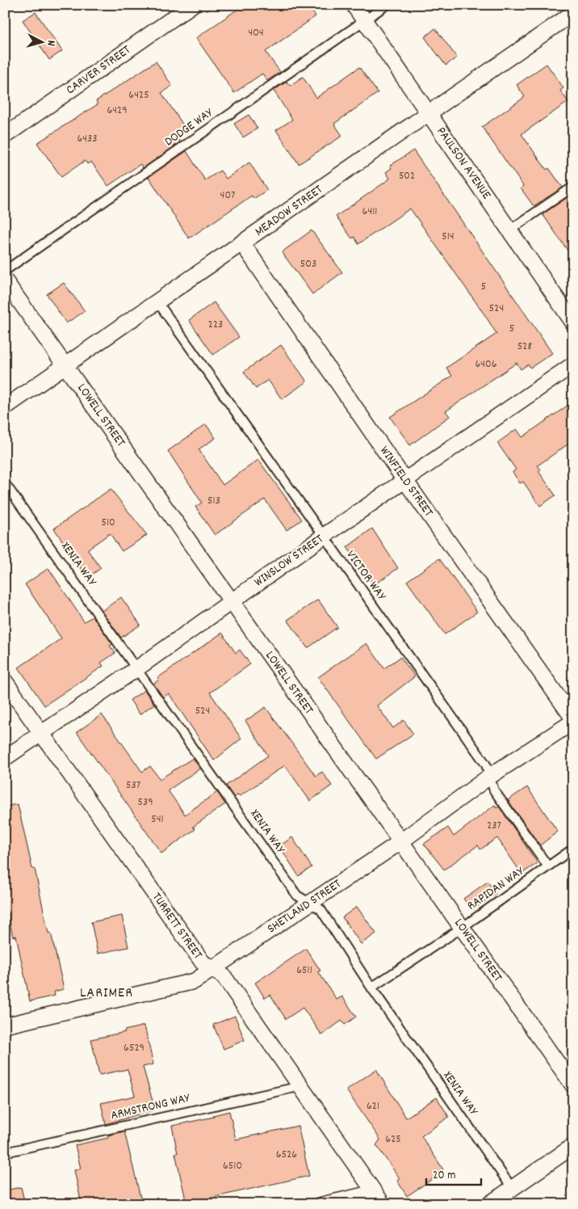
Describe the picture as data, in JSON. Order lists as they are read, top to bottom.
{
  "streets": {
    "street": [
      "CARVER STREET",
      "PAULSON AVENUE",
      "MEADOW STREET",
      "LOWELL STREET",
      "WINFIELD STREET",
      "WINSLOW STREET",
      "SHETLAND STREET",
      "TURRETT STREET"
    ],
    "lane": [
      "DODGE WAY",
      "XENIA WAY",
      "VICTOR WAY",
      "RAPIDAN WAY",
      "ARMSTRONG WAY"
    ]
  },
  "crossings": [
    ["DODGE WAY", "PAULSON AVENUE"],
    ["PAULSON AVENUE", "MEADOW STREET"],
    ["MEADOW STREET", "LOWELL STREET"],
    ["MEADOW STREET", "WINFIELD STREET"],
    ["MEADOW STREET", "VICTOR WAY"],
    ["LOWELL STREET", "WINSLOW STREET"],
    ["LOWELL STREET", "RAPIDAN WAY"],
    ["LOWELL STREET", "SHETLAND STREET"],
    ["WINFIELD STREET", "WINSLOW STREET"],
    ["WINFIELD STREET", "SHETLAND STREET"],
    ["WINSLOW STREET", "XENIA WAY"],
    ["WINSLOW STREET", "VICTOR WAY"],
    ["WINSLOW STREET", "TURRETT STREET"],
    ["XENIA WAY", "RAPIDAN WAY"],
    ["XENIA WAY", "SHETLAND STREET"],
    ["VICTOR WAY", "RAPIDAN WAY"],
    ["VICTOR WAY", "SHETLAND STREET"],
    ["SHETLAND STREET", "TURRETT STREET"],
    ["TURRETT STREET", "ARMSTRONG WAY"]
  ],
  "districts": ["LARIMER"],
  "house_numbers": [
    "404",
    "6425",
    "6429",
    "6433",
    "502",
    "407",
    "6411",
    "514",
    "503",
    "5",
    "524",
    "223",
    "5",
    "528",
    "6406",
    "513",
    "510",
    "524",
    "537",
    "539",
    "541",
    "237",
    "6511",
    "6529",
    "621",
    "625",
    "6526",
    "6510"
  ],
  "scale_bar": "20 m",
  "north": "right"
}
